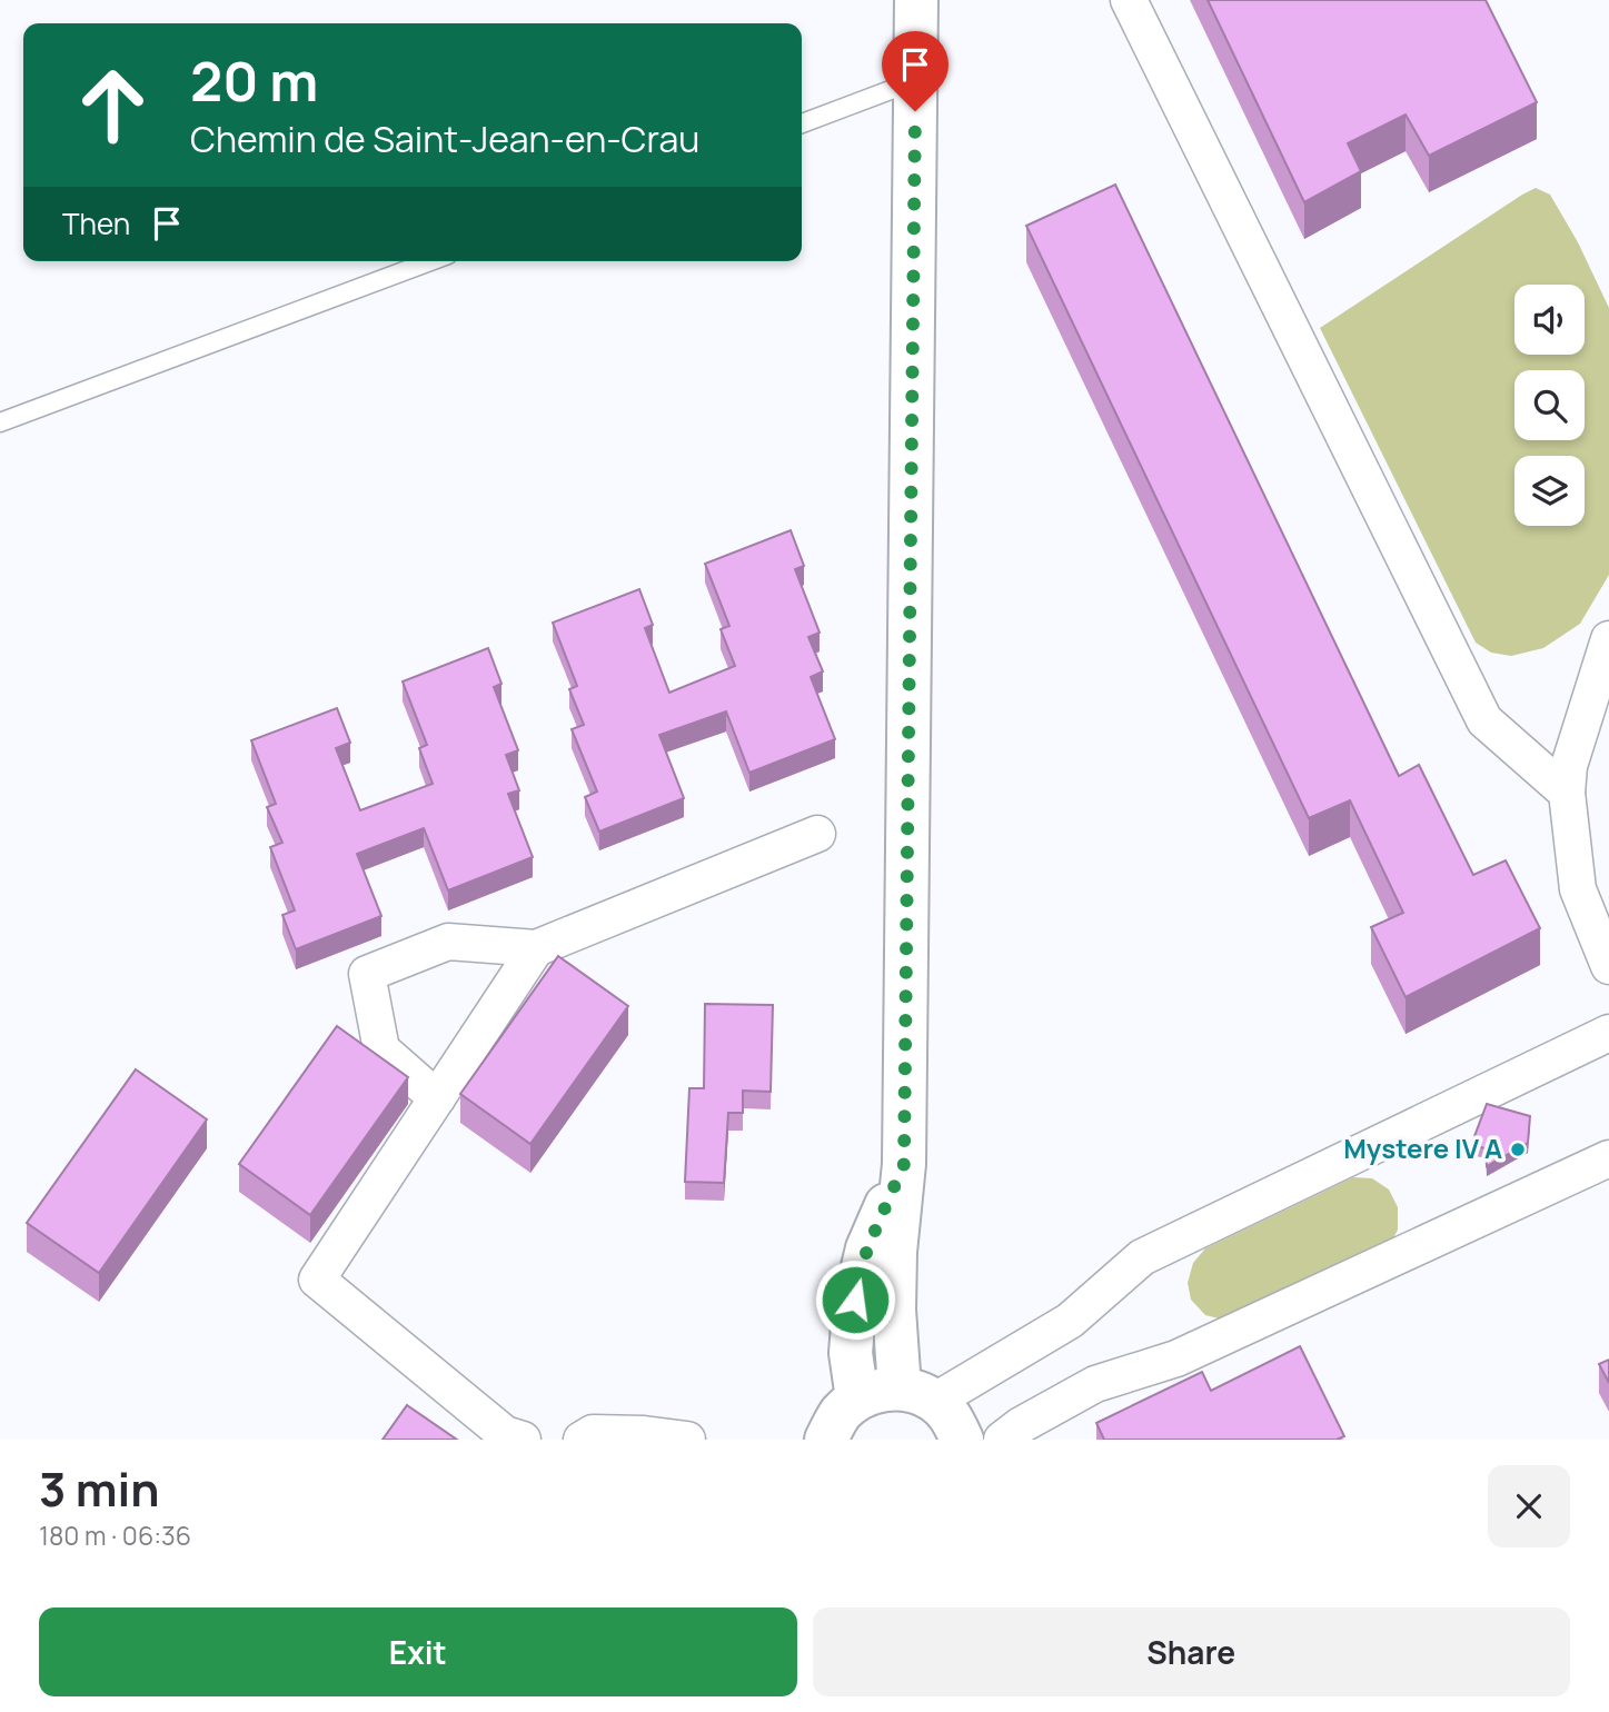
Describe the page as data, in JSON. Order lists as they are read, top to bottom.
{
  "places": ["Mystere IV A"],
  "page": {
    "turn": ["20 m", "Chemin de Saint-Jean-en-Crau"],
    "then": "Then",
    "heading": ["3 min", "180 m · 06:36"],
    "buttons": ["Exit", "Share"]
  }
}
